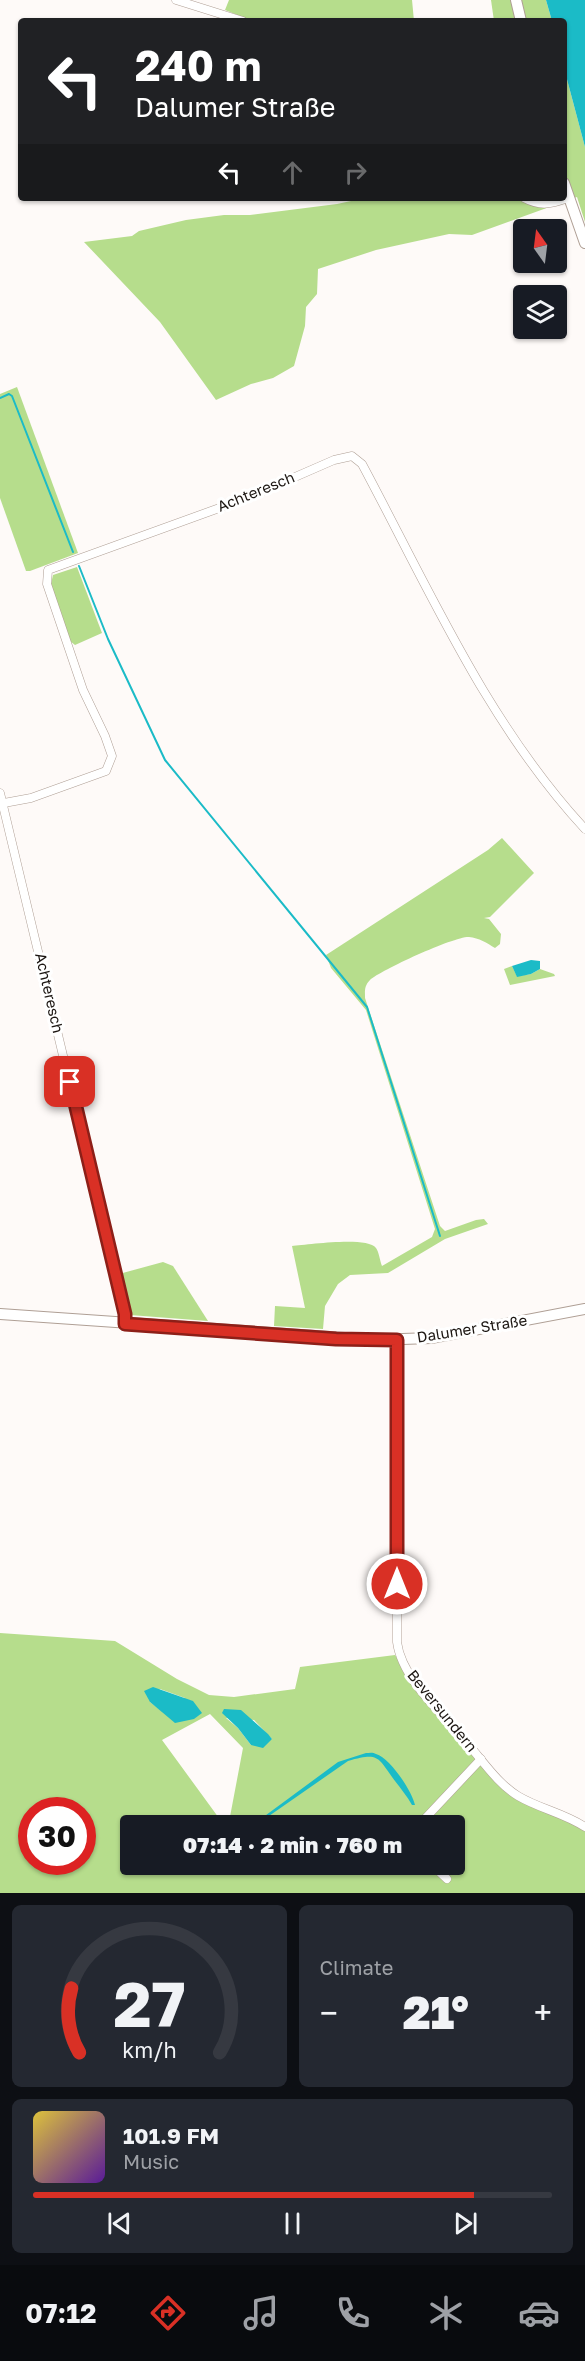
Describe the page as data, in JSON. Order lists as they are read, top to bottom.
{
  "streets": {
    "main road": ["Dalumer Straße"],
    "street": ["Achteresch", "Beversundern"]
  },
  "crossings": [
    ["Achteresch", "Dalumer Straße"],
    ["Dalumer Straße", "Beversundern"]
  ],
  "north": "top",
  "page": {
    "turn": ["240 m", "Dalumer Straße"],
    "limit": "30",
    "trip": "07:14 · 2 min · 760 m",
    "tile": "Climate",
    "heat": ["−", "21°", "+"],
    "song": ["101.9 FM", "Music"],
    "tabs": "07:12",
    "gauge": ["27", "km/h"]
  }
}
